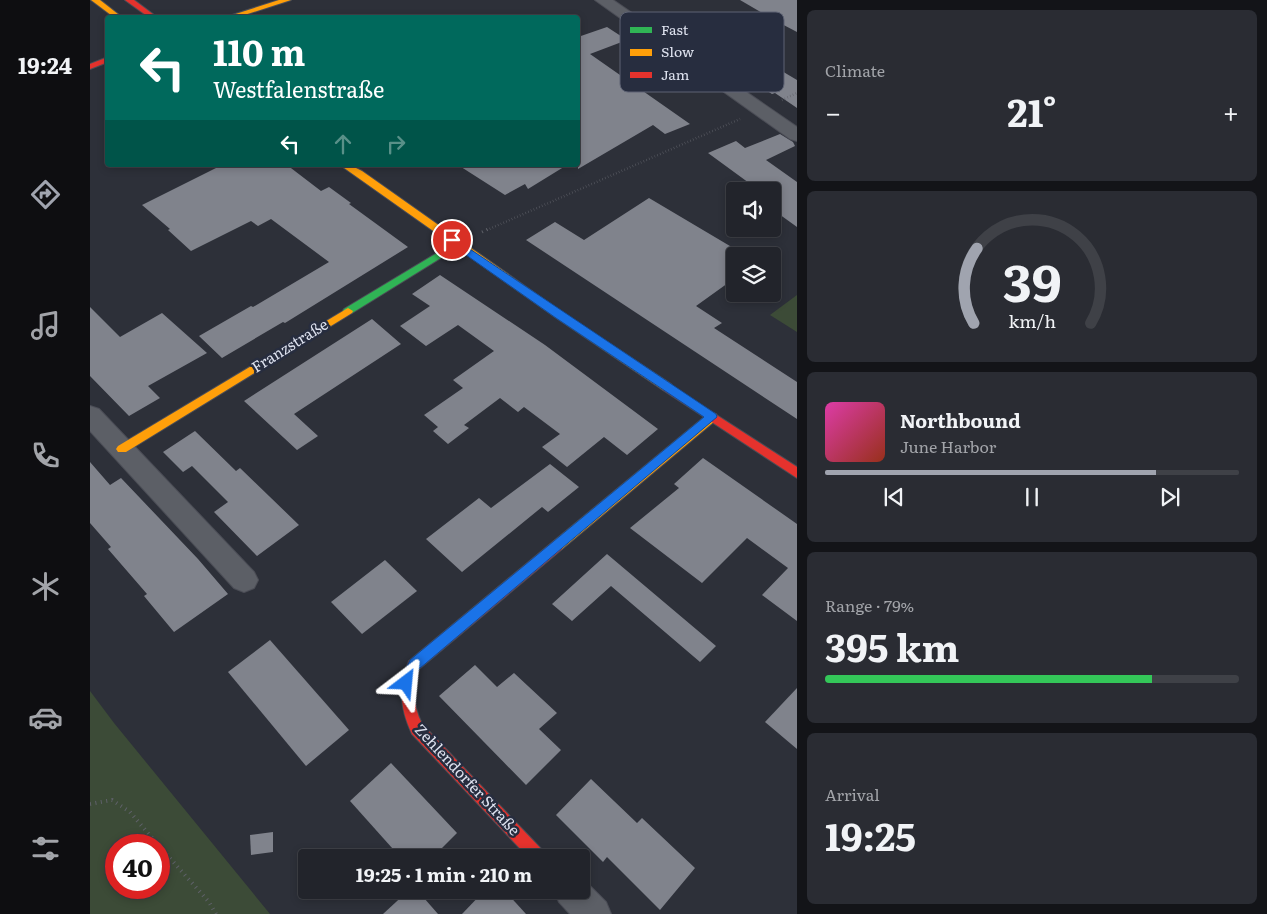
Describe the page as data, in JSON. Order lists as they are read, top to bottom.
{
  "streets": {
    "street": ["Franzstraße", "Zehlendorfer Straße"]
  },
  "legend": ["Fast", "Slow", "Jam"],
  "page": {
    "tabs": "19:24",
    "tile": [
      "Climate",
      ["Range · 79%", "395 km"],
      ["Arrival", "19:25"]
    ],
    "turn": ["110 m", "Westfalenstraße"],
    "heat": ["−", "21°", "+"],
    "song": ["Northbound", "June Harbor"],
    "limit": "40",
    "trip": "19:25 · 1 min · 210 m",
    "gauge": ["39", "km/h"]
  }
}
